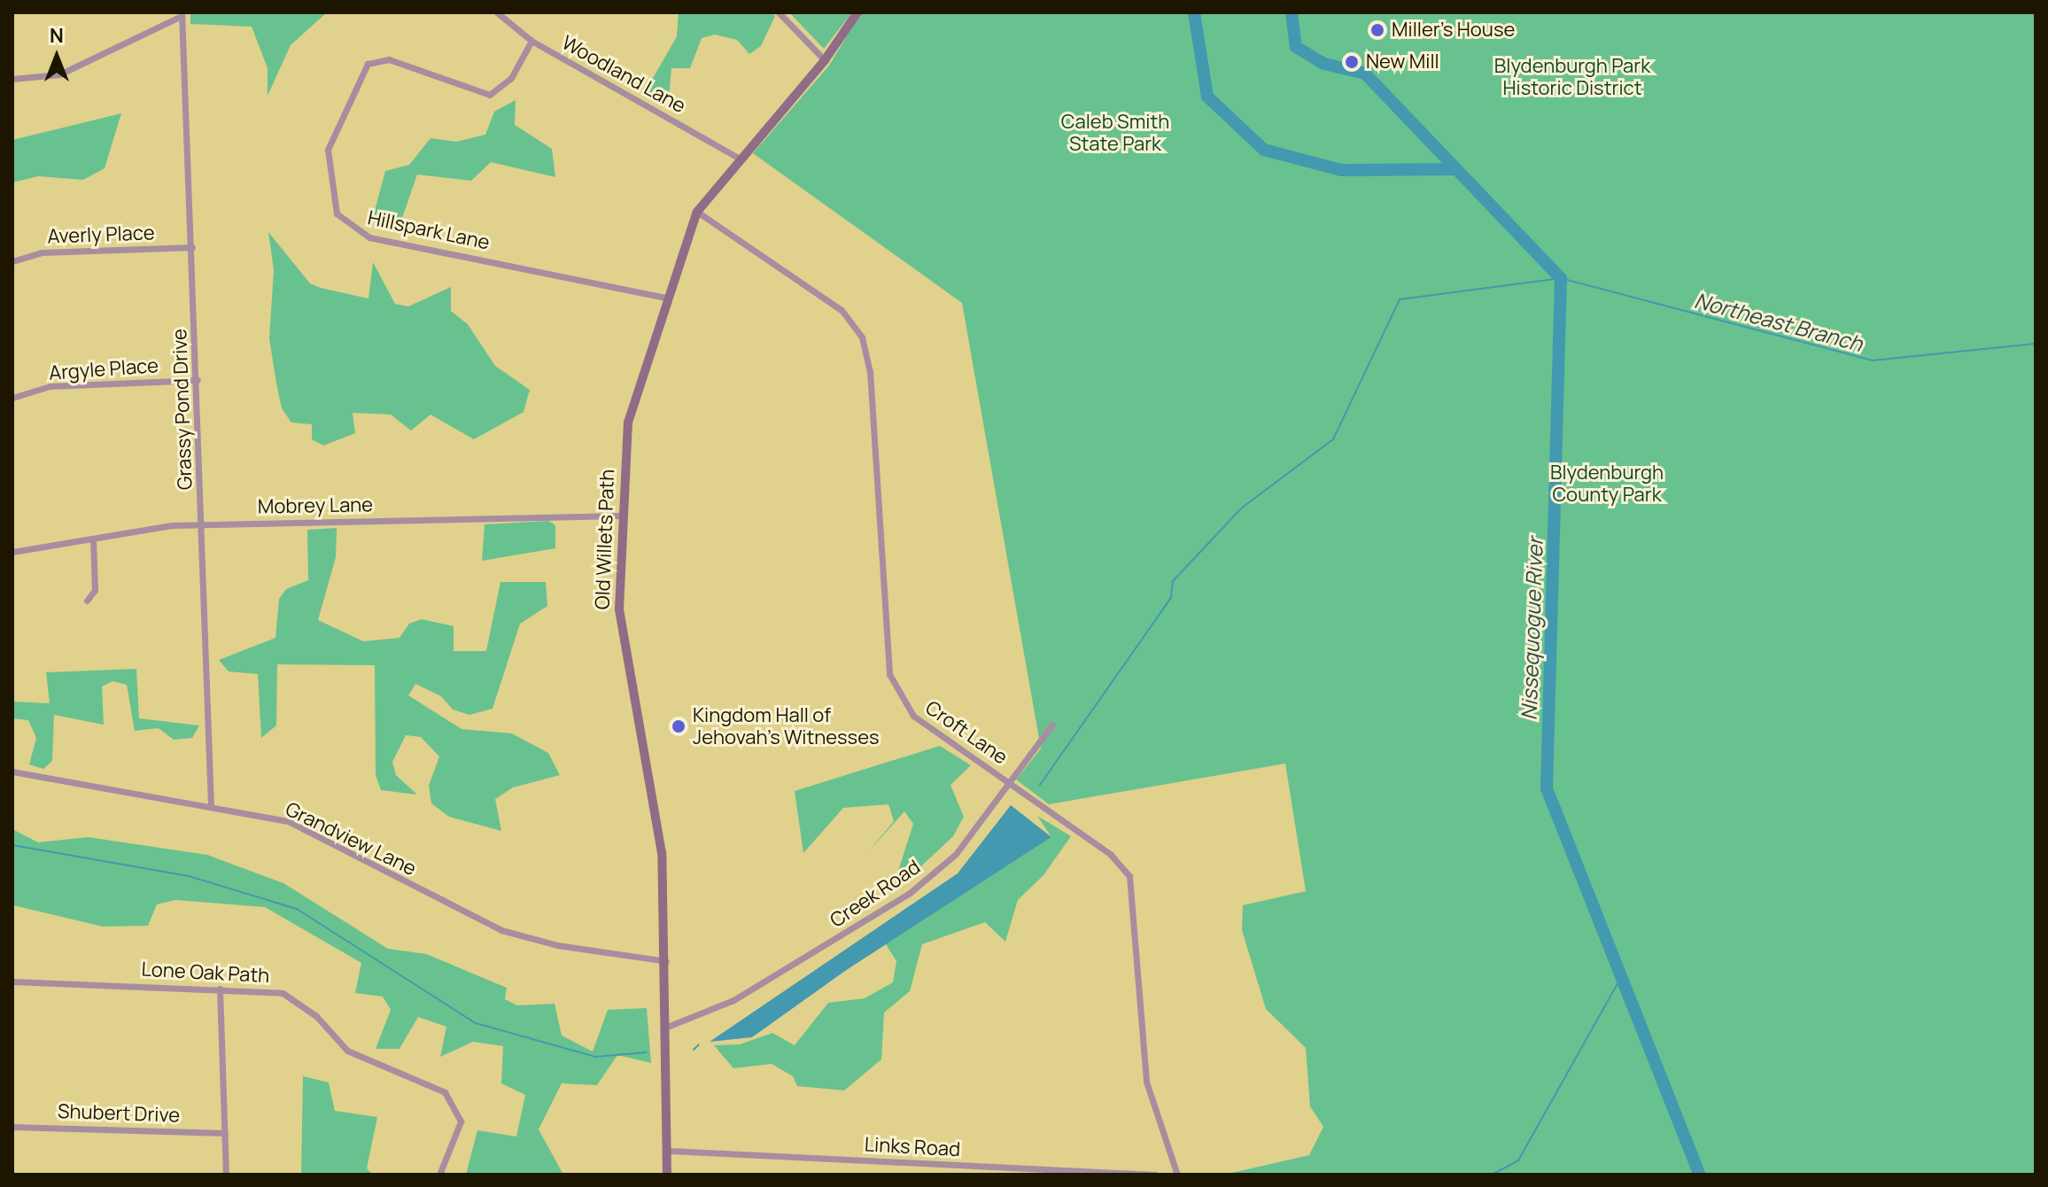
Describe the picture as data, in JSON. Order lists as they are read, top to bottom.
{
  "streets": {
    "main road": ["Old Willets Path"],
    "street": [
      "Woodland Lane",
      "Hillspark Lane",
      "Averly Place",
      "Argyle Place",
      "Grassy Pond Drive",
      "Mobrey Lane",
      "Croft Lane",
      "Grandview Lane",
      "Creek Road",
      "Lone Oak Path",
      "Shubert Drive",
      "Links Road"
    ]
  },
  "crossings": [
    ["Woodland Lane", "Hillspark Lane"],
    ["Woodland Lane", "Old Willets Path"],
    ["Hillspark Lane", "Old Willets Path"],
    ["Averly Place", "Grassy Pond Drive"],
    ["Argyle Place", "Grassy Pond Drive"],
    ["Grassy Pond Drive", "Mobrey Lane"],
    ["Grassy Pond Drive", "Grandview Lane"],
    ["Mobrey Lane", "Old Willets Path"],
    ["Old Willets Path", "Croft Lane"],
    ["Old Willets Path", "Grandview Lane"],
    ["Old Willets Path", "Creek Road"],
    ["Old Willets Path", "Links Road"],
    ["Croft Lane", "Creek Road"]
  ],
  "water": ["Northeast Branch", "Nissequogue River"],
  "parks": ["Blydenburgh Park Historic District", "Caleb Smith State Park", "Blydenburgh County Park"],
  "places": ["Miller's House", "New Mill", "Kingdom Hall of Jehovah’s Witnesses"],
  "north": "top"
}
